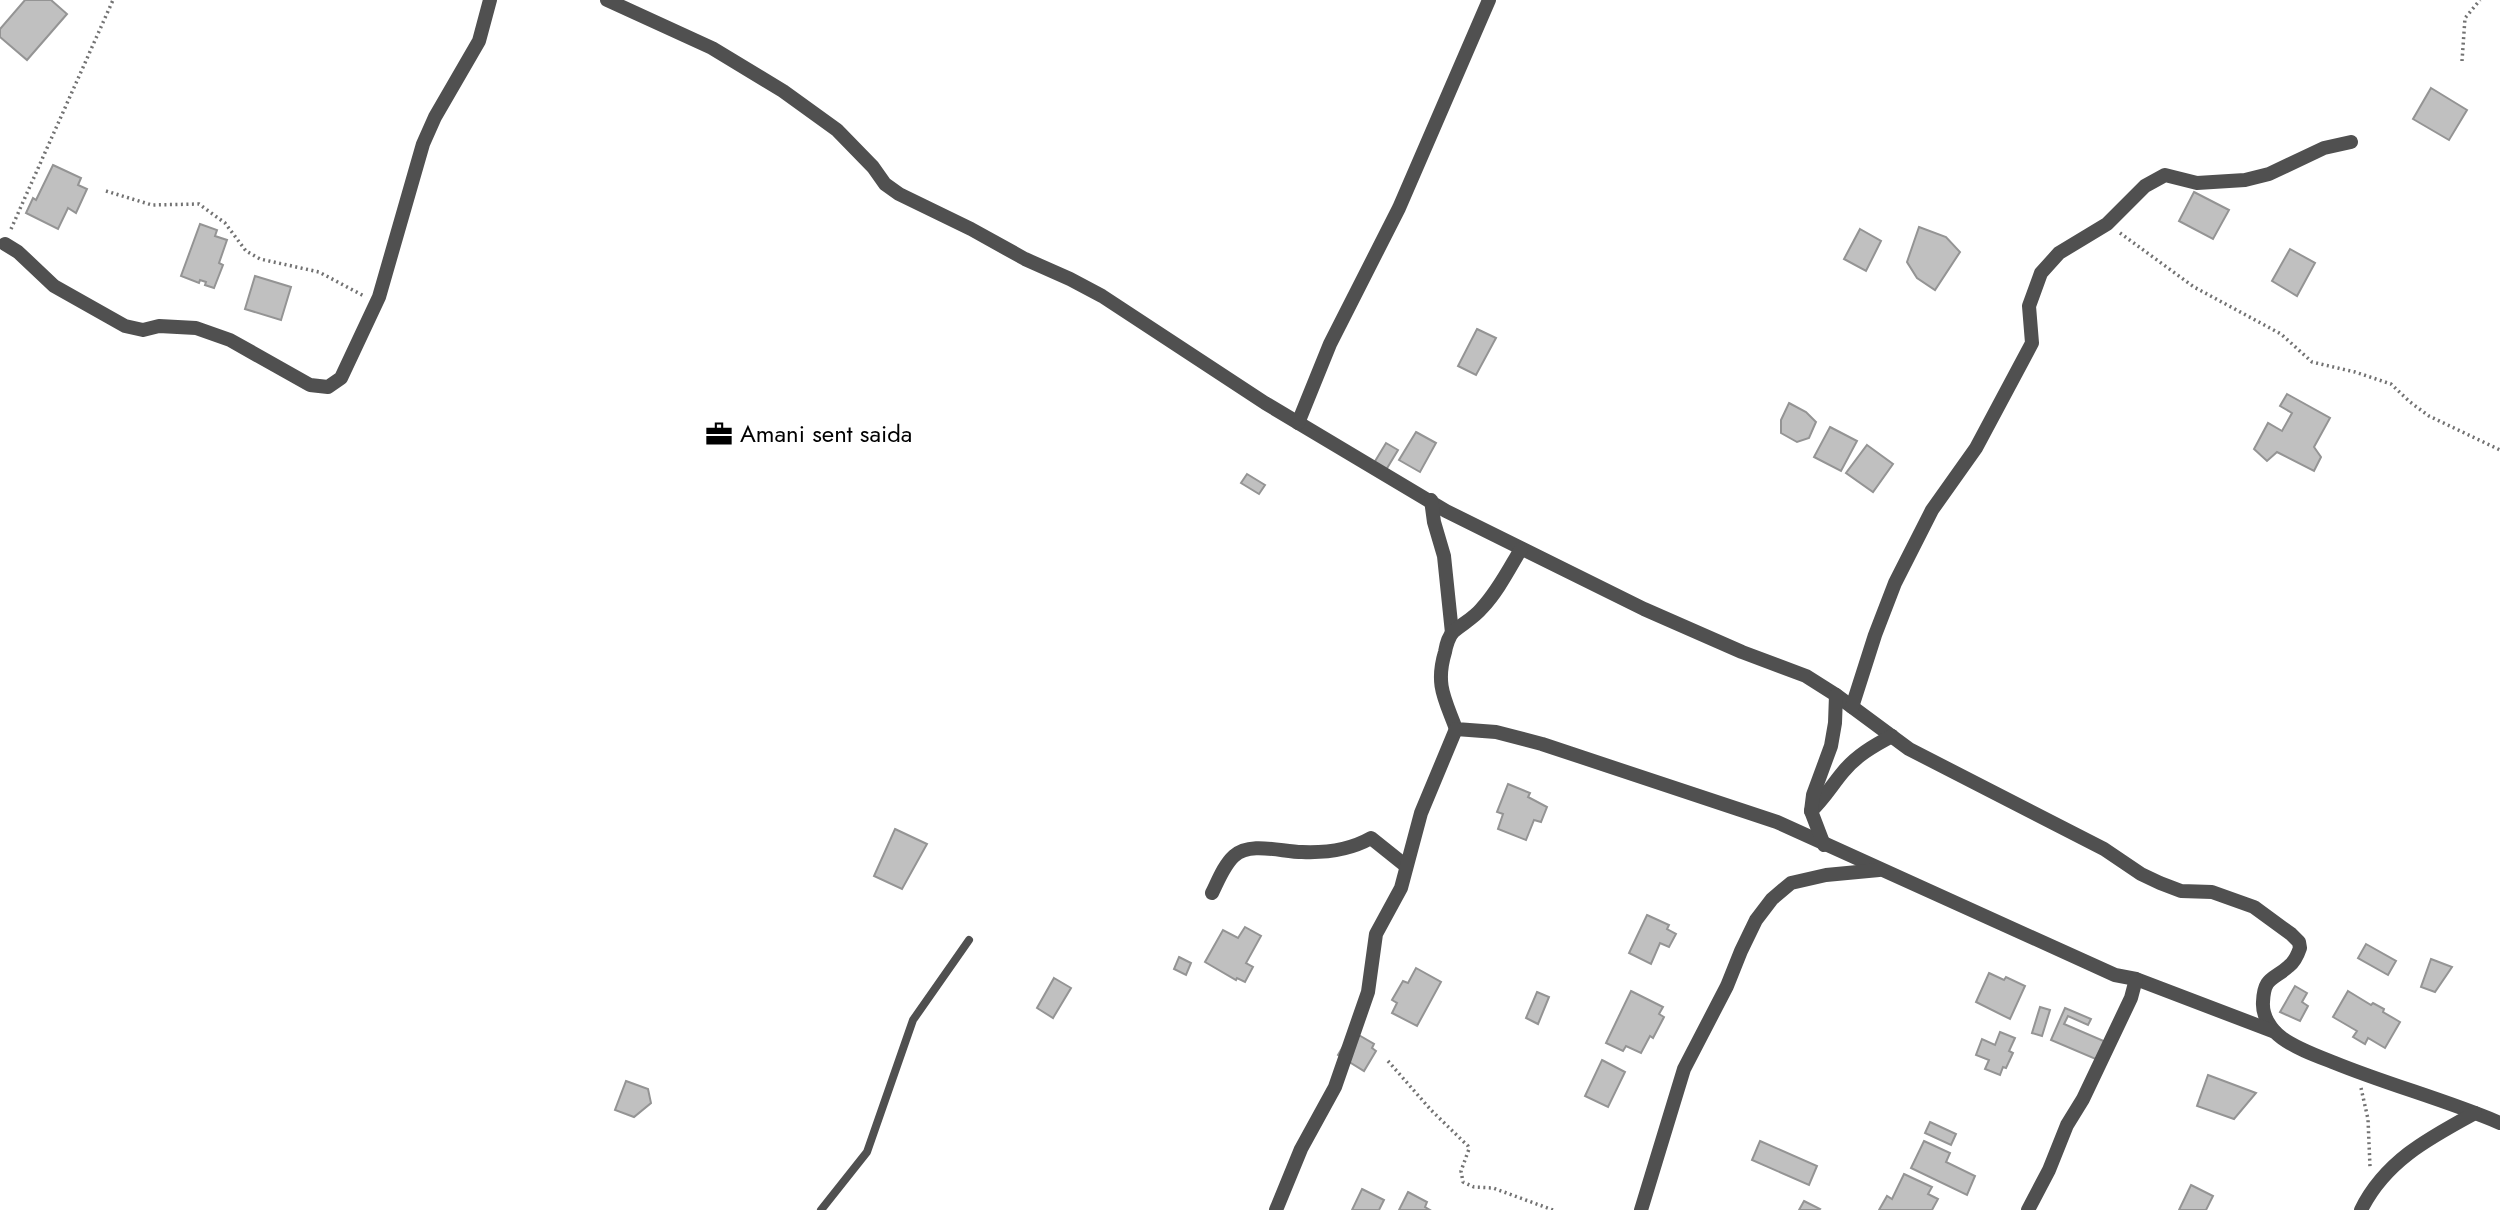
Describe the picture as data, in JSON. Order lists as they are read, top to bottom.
{
  "places": {
    "office": ["Amani sent saida"]
  }
}
